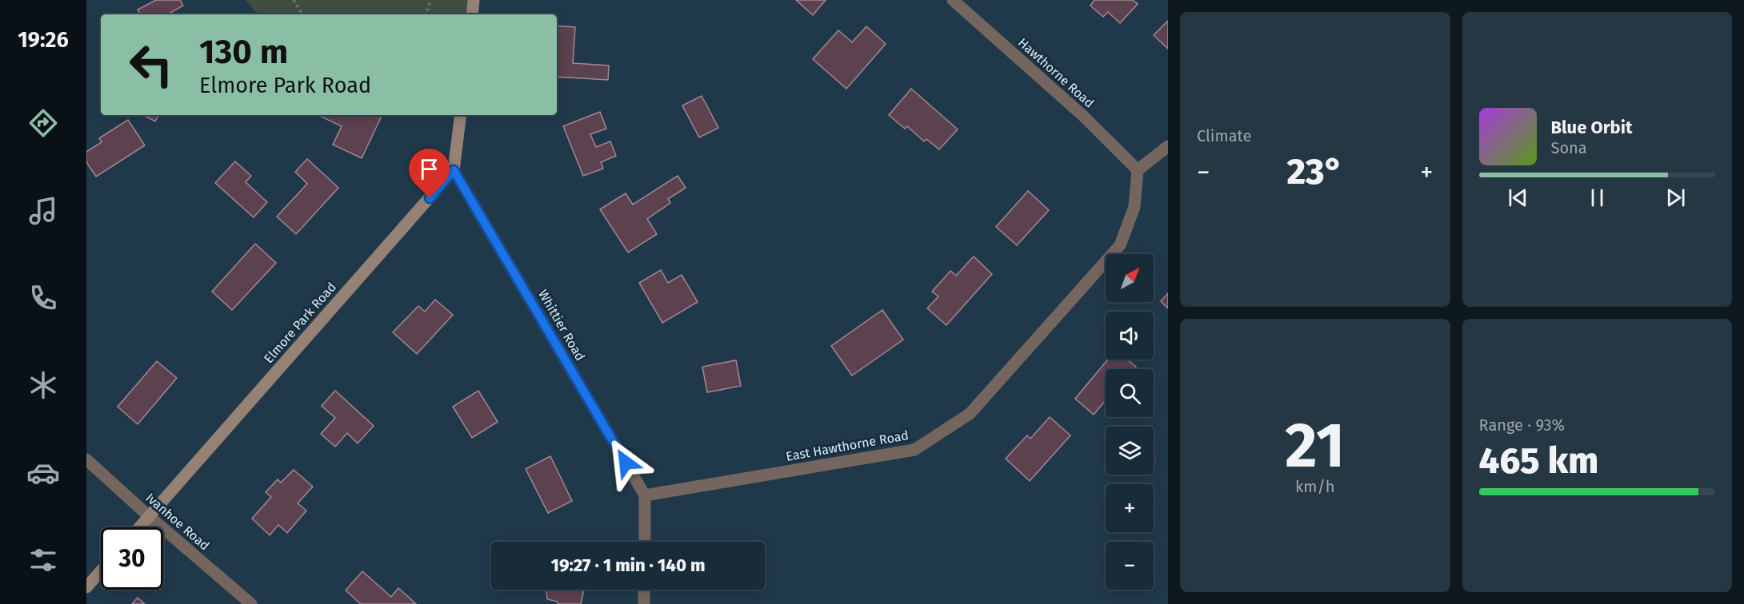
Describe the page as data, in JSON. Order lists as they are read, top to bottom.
{
  "streets": {
    "street": [
      "Hawthorne Road",
      "Elmore Park Road",
      "Whittier Road",
      "East Hawthorne Road",
      "Ivanhoe Road"
    ]
  },
  "crossings": [
    ["Hawthorne Road", "East Hawthorne Road"],
    ["Elmore Park Road", "Whittier Road"],
    ["Elmore Park Road", "Ivanhoe Road"],
    ["Whittier Road", "East Hawthorne Road"]
  ],
  "north": "top right",
  "page": {
    "tabs": "19:26",
    "tile": [
      "Climate",
      ["21", "km/h"],
      ["Range · 93%", "465 km"]
    ],
    "turn": ["130 m", "Elmore Park Road"],
    "song": ["Blue Orbit", "Sona"],
    "heat": ["−", "23°", "+"],
    "map_buttons": ["+", "−"],
    "limit": "30",
    "trip": "19:27 · 1 min · 140 m"
  }
}
